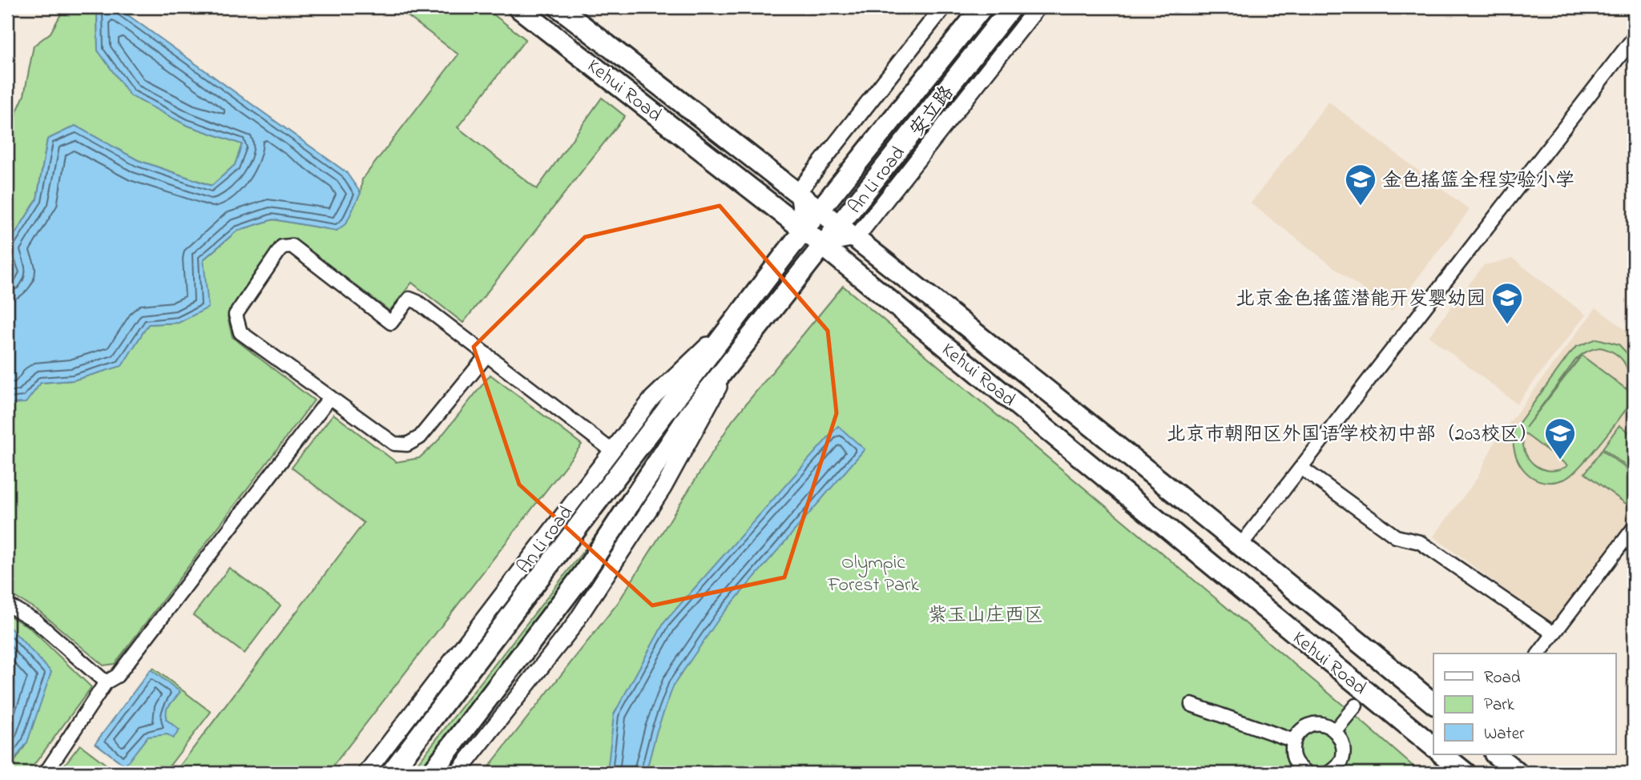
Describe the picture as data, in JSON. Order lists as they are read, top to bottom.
{
  "streets": {
    "main road": ["Kehui Road", "An Li road"],
    "street": ["安立路"]
  },
  "crossings": [
    ["Kehui Road", "安立路"],
    ["Kehui Road", "An Li road"]
  ],
  "parks": ["Olympic Forest Park", "紫玉山庄西区"],
  "places": {
    "school or university": ["金色摇篮全程实验小学", "北京金色摇篮潜能开发婴幼园", "北京市朝阳区外国语学校初中部（203校区）"]
  },
  "legend": ["Road", "Park", "Water"]
}
